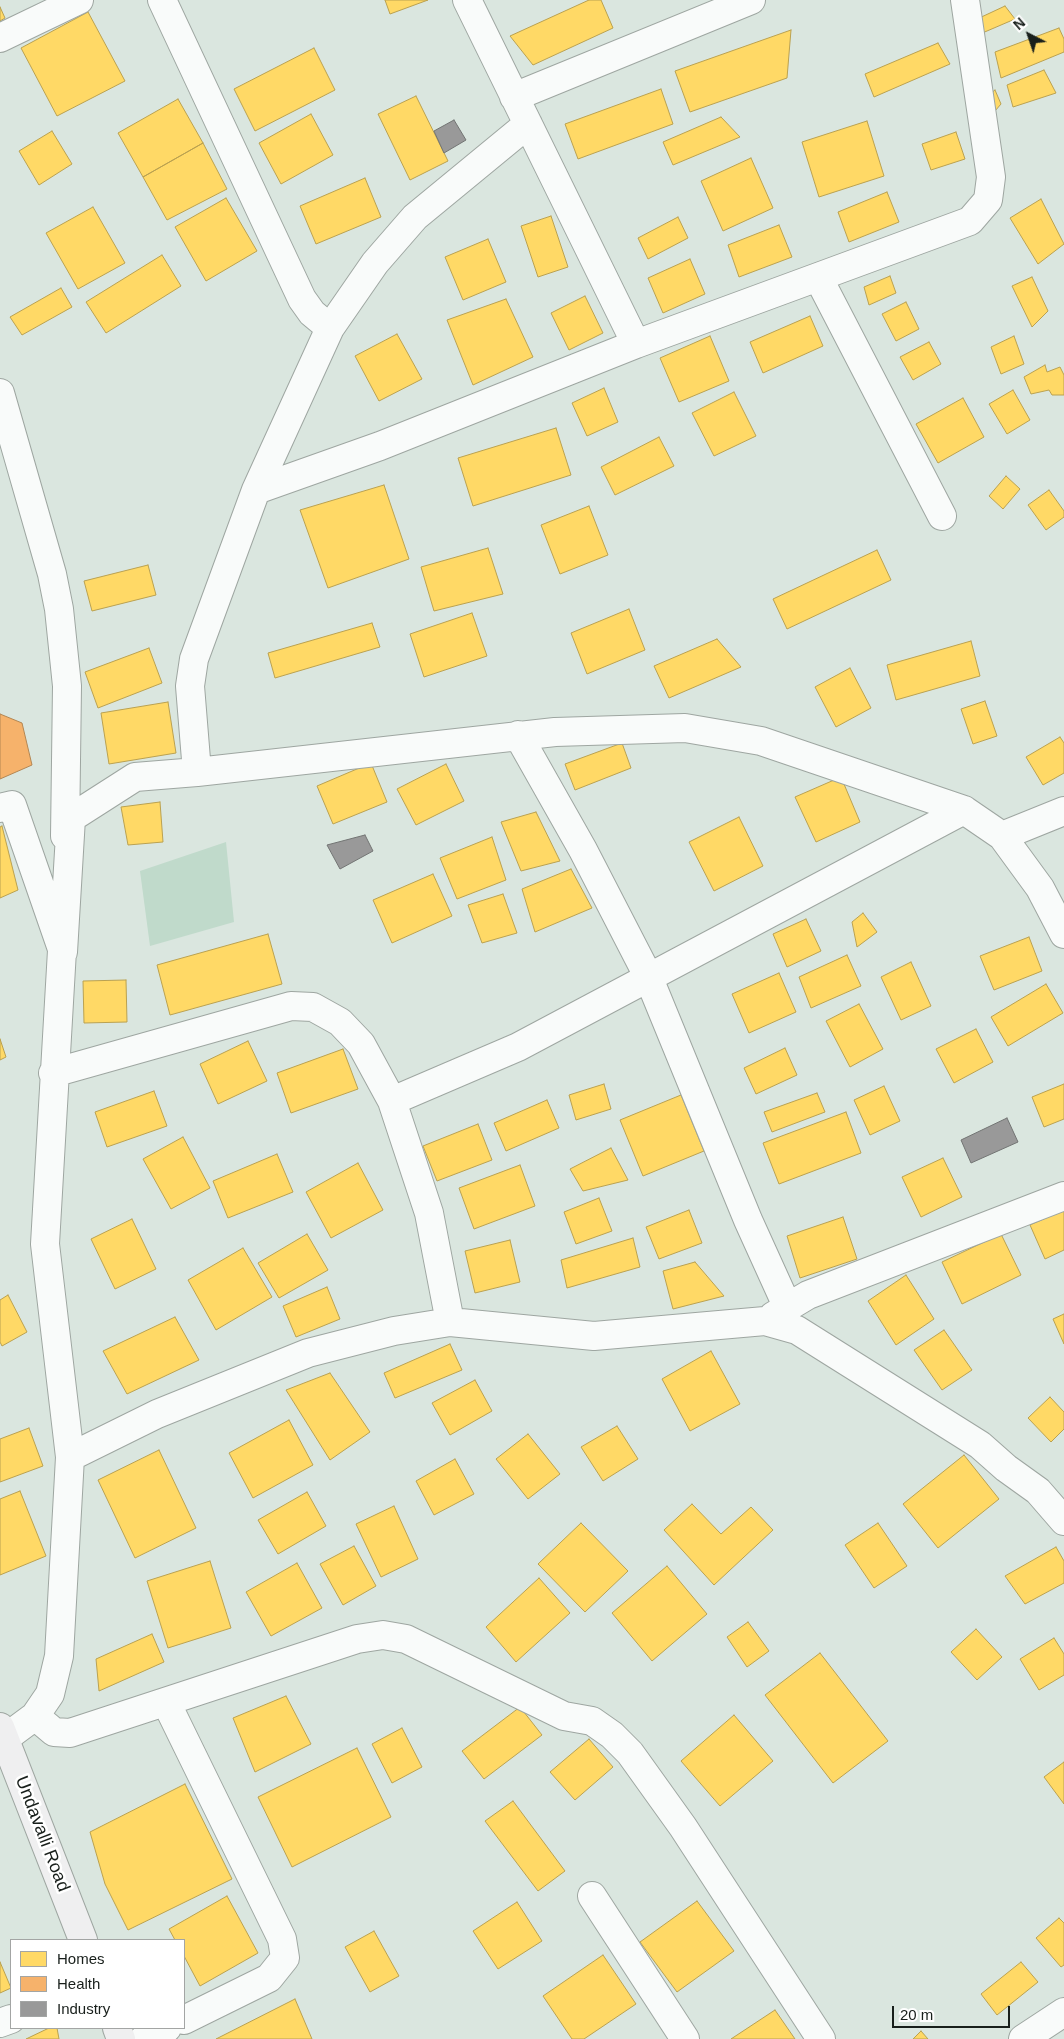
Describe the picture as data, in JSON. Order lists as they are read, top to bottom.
{
  "streets": {
    "main road": ["Undavalli Road"]
  },
  "legend": ["Homes", "Health", "Industry"],
  "scale_bar": "20 m",
  "north": "top left"
}
